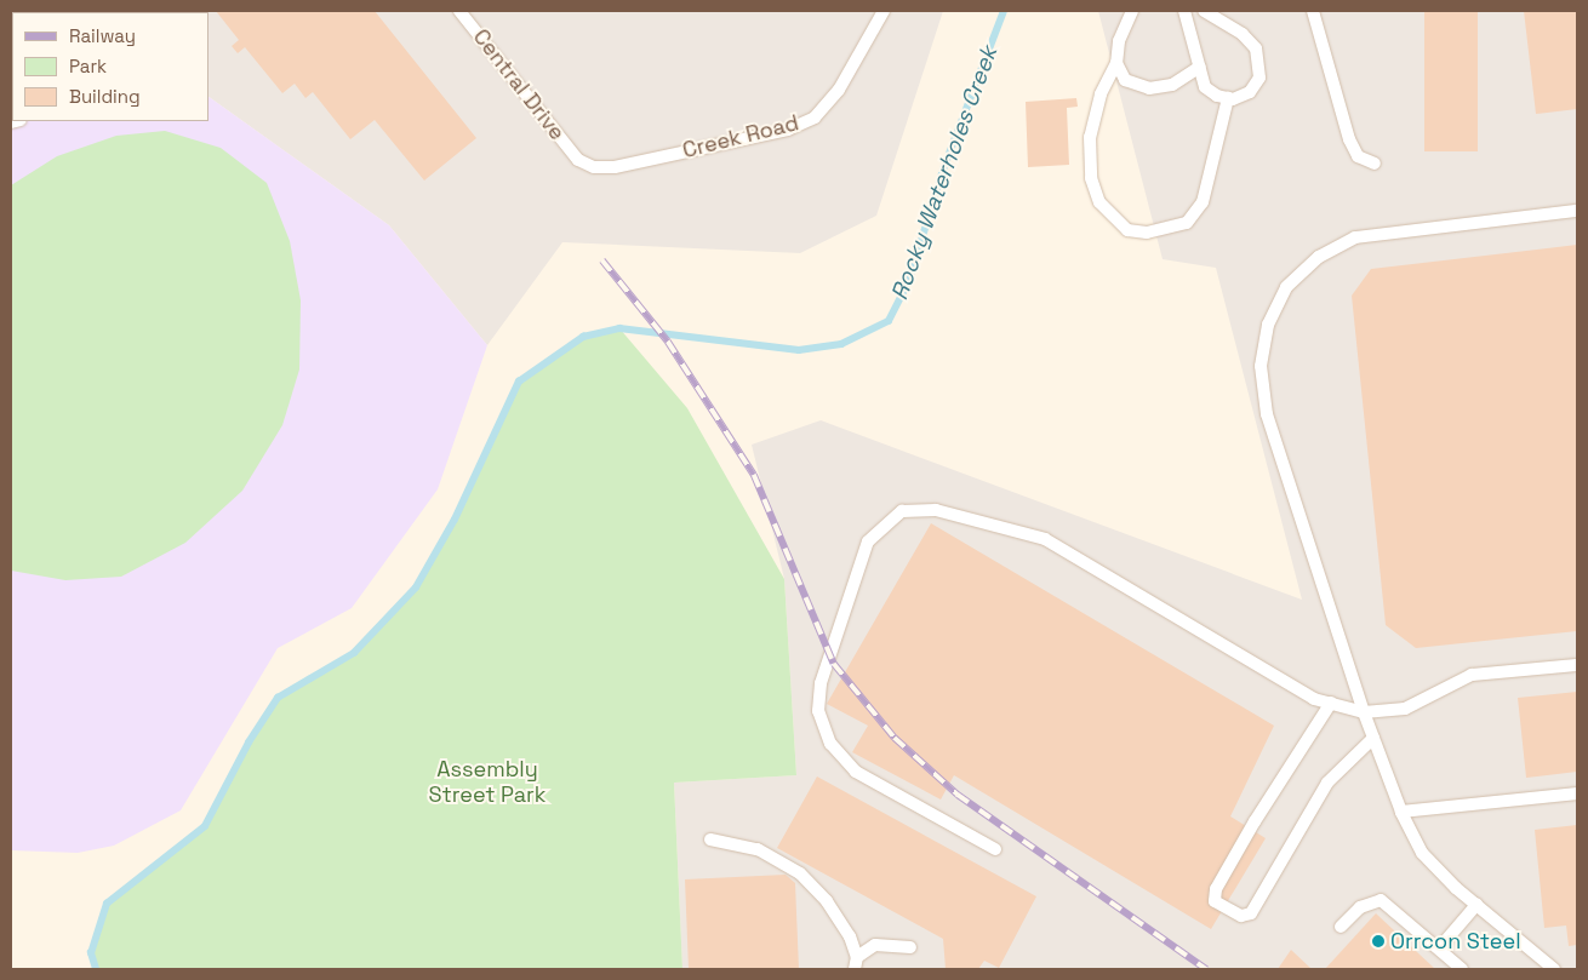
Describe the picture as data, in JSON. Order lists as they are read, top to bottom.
{
  "streets": {
    "lane": ["Central Drive", "Creek Road"]
  },
  "crossings": [
    ["Central Drive", "Creek Road"]
  ],
  "water": ["Rocky Waterholes Creek"],
  "parks": ["Assembly Street Park"],
  "places": ["Orrcon Steel"],
  "legend": ["Railway", "Park", "Building"]
}
